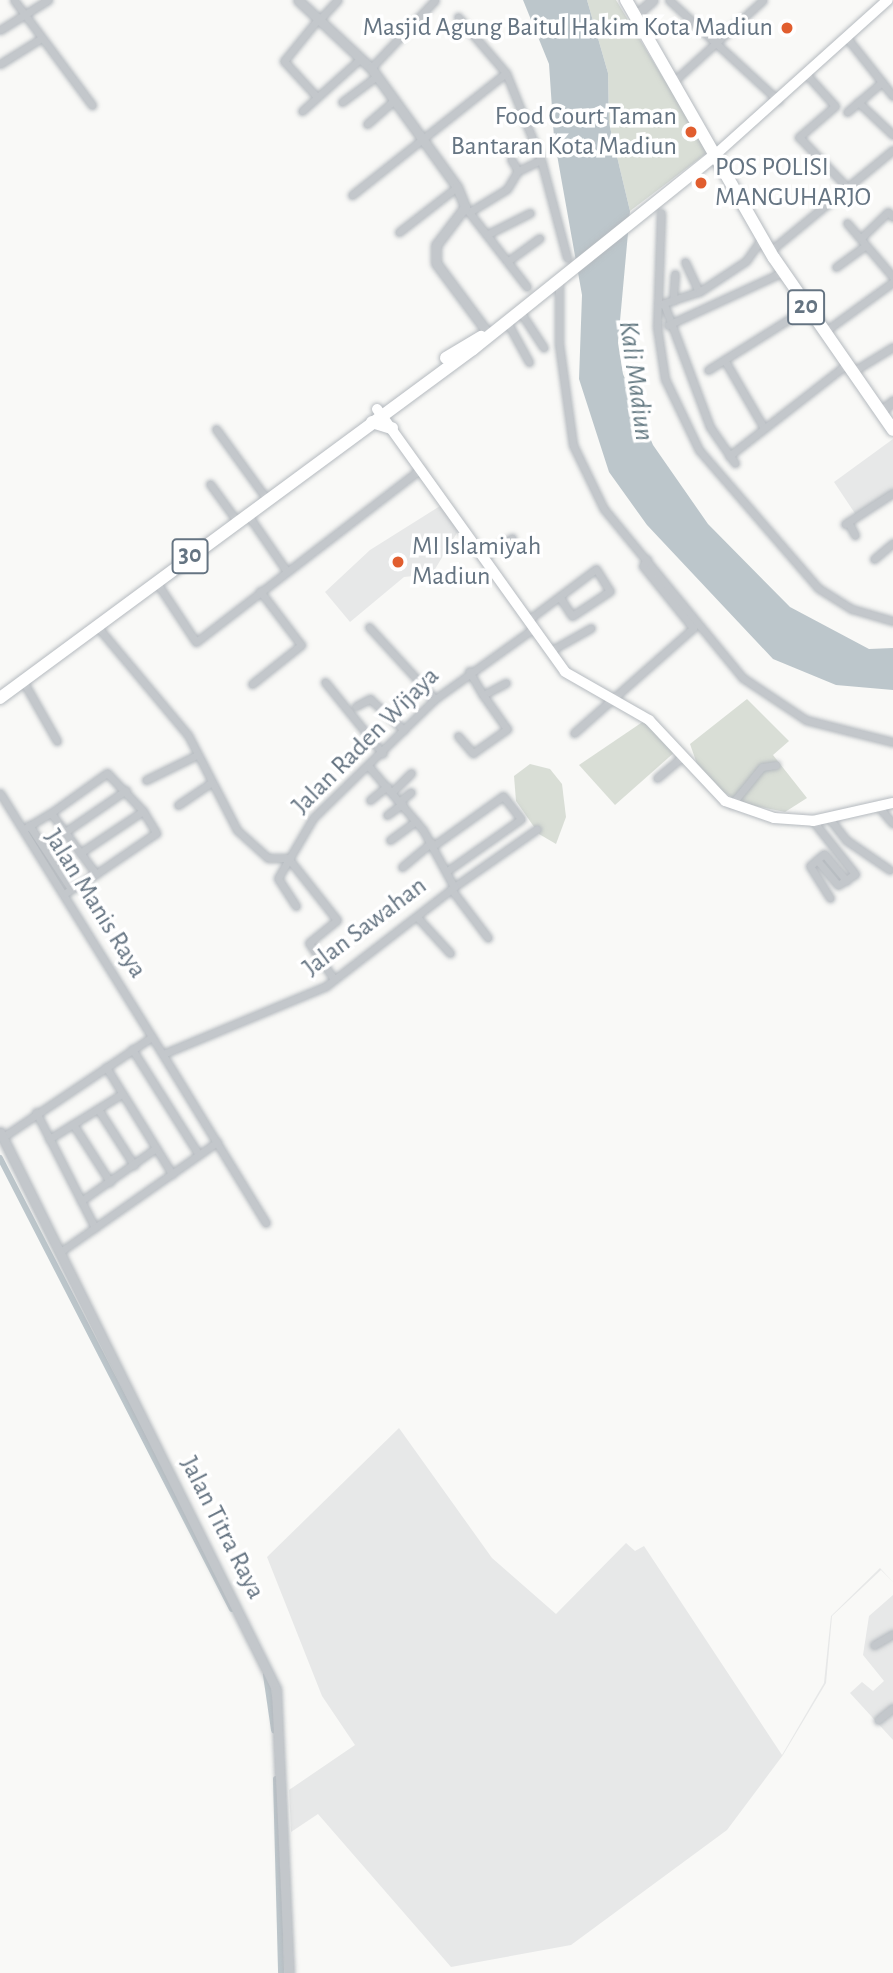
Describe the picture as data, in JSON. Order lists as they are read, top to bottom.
{
  "streets": {
    "highway": ["20", "30"],
    "street": [
      "Jalan Raden Wijaya",
      "Jalan Manis Raya",
      "Jalan Sawahan",
      "Jalan Titra Raya"
    ]
  },
  "crossings": [
    ["20", "30"],
    ["Jalan Raden Wijaya", "Jalan Sawahan"],
    ["Jalan Manis Raya", "Jalan Sawahan"]
  ],
  "water": ["Kali Madiun"],
  "places": [
    "Masjid Agung Baitul Hakim Kota Madiun",
    "Food Court Taman Bantaran Kota Madiun",
    "POS POLISI MANGUHARJO",
    "MI Islamiyah Madiun"
  ]
}
